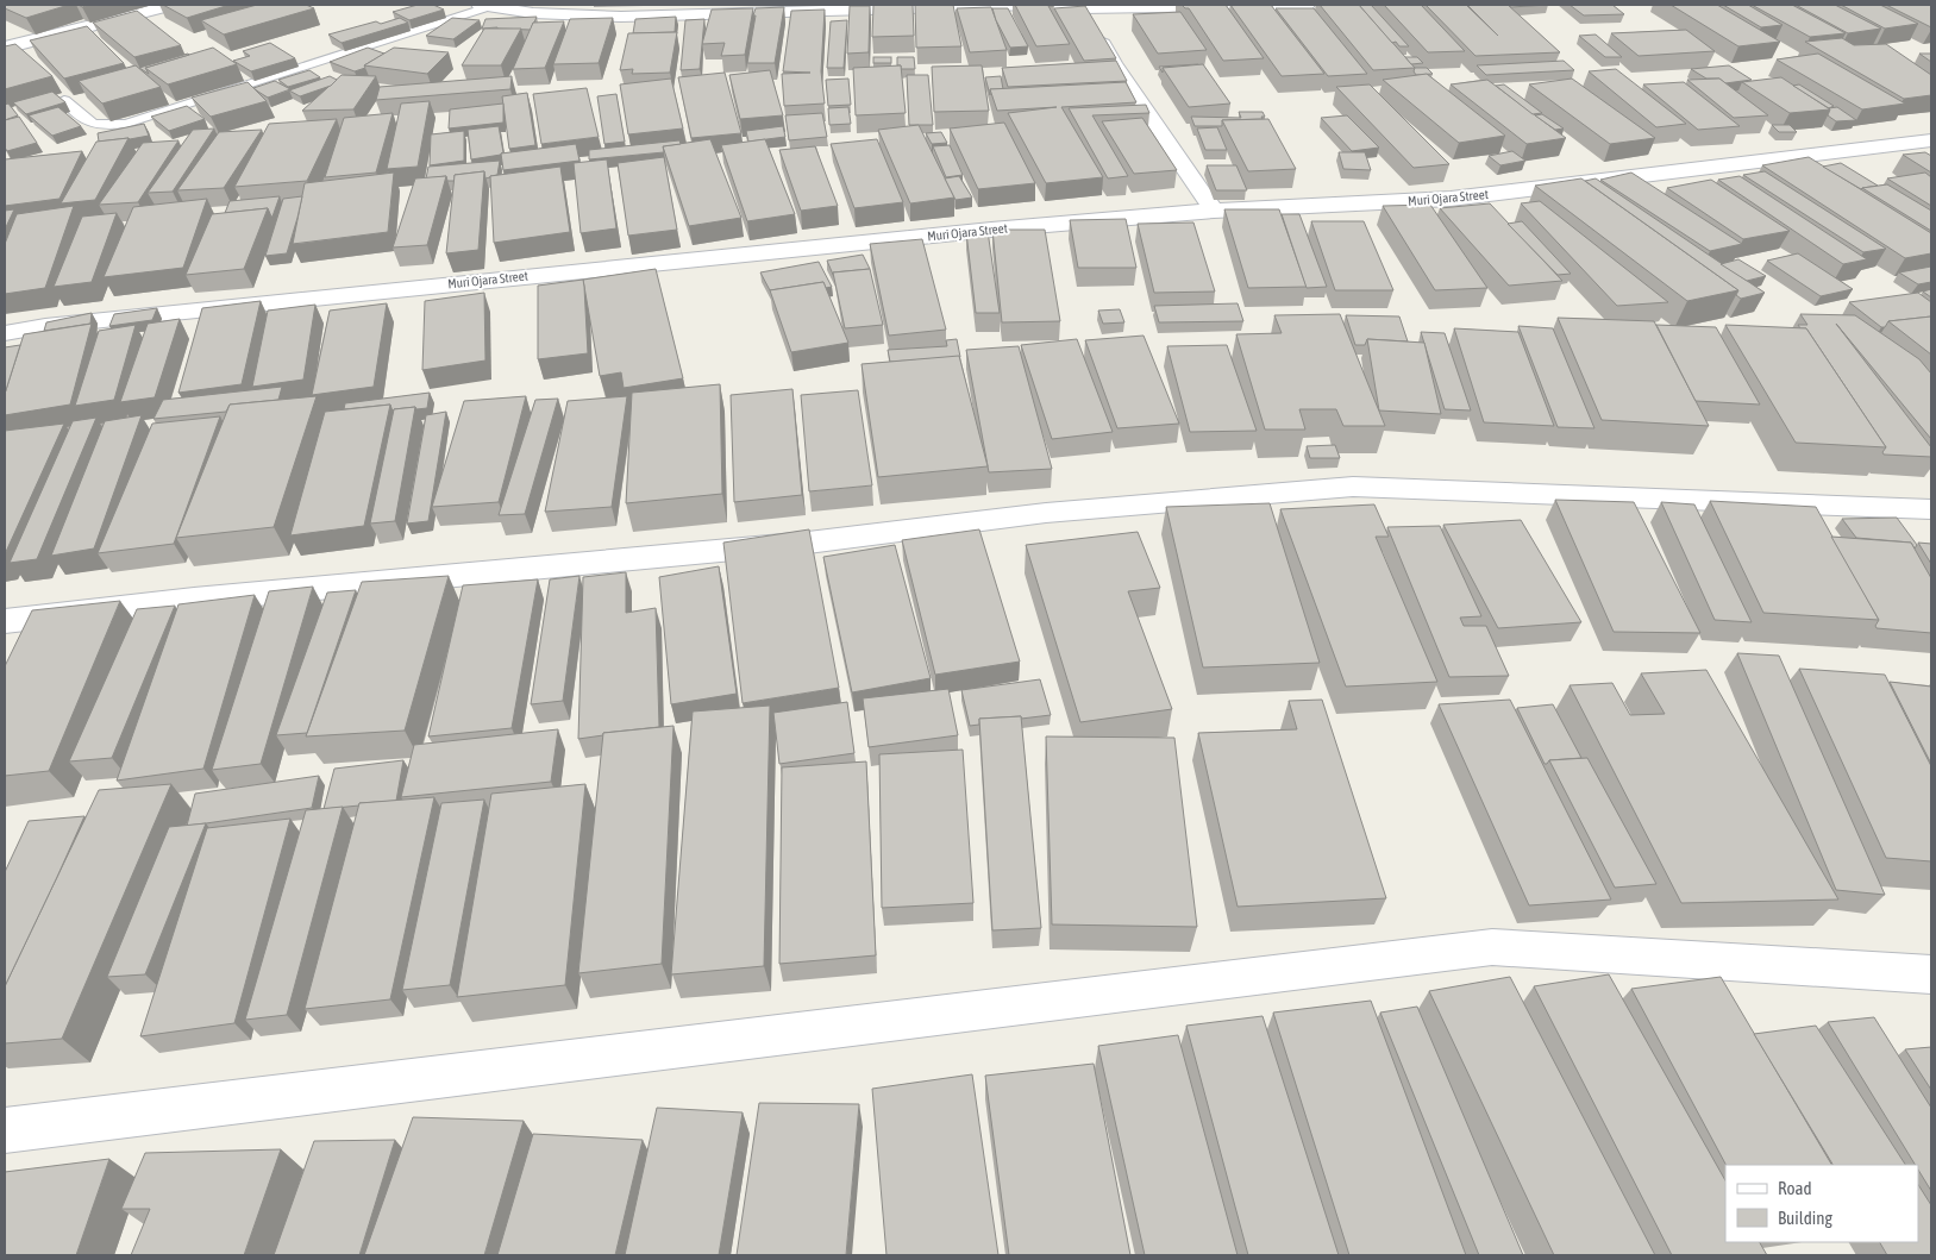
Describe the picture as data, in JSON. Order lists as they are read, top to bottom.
{
  "streets": {
    "street": ["Muri Ojara Street"]
  },
  "legend": ["Road", "Building"]
}
